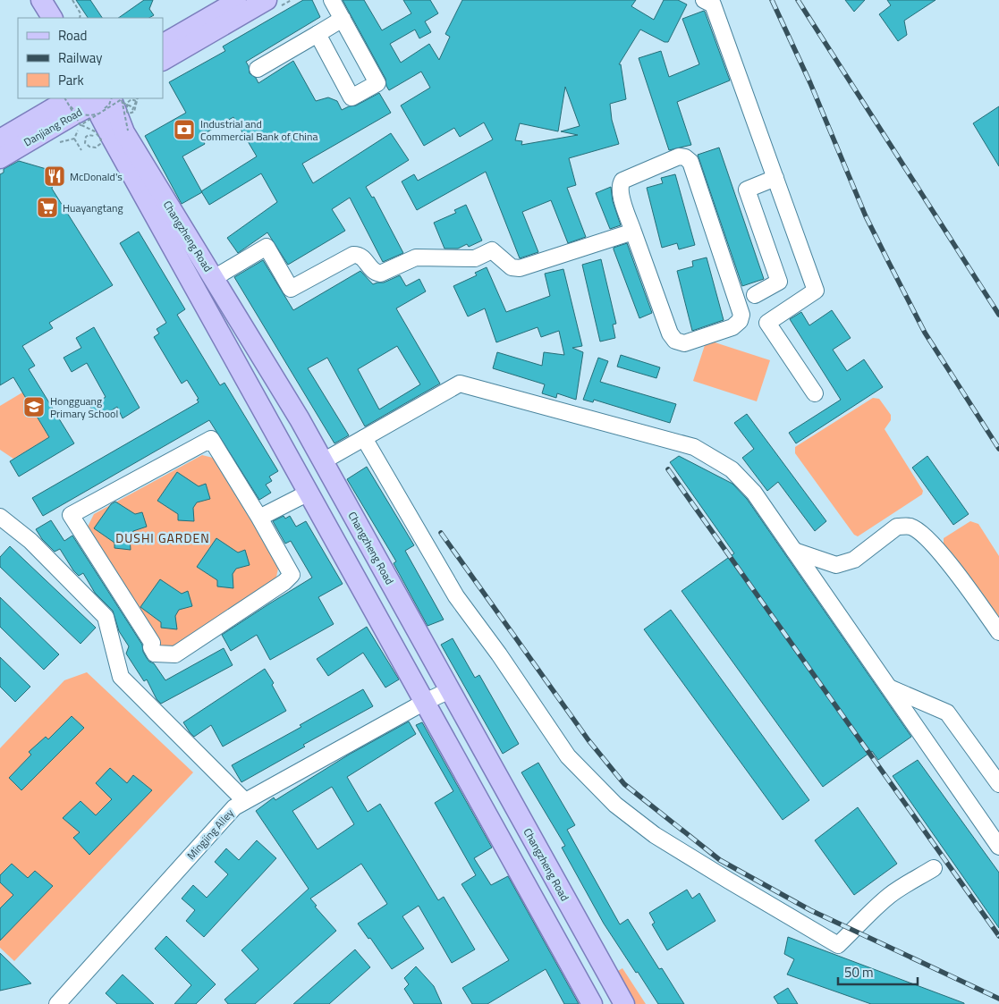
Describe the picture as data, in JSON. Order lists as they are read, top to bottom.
{
  "streets": {
    "main road": ["Danjiang Road", "Changzheng Road"],
    "street": ["Mingjing Alley"]
  },
  "crossings": [
    ["Danjiang Road", "Changzheng Road"],
    ["Changzheng Road", "Mingjing Alley"]
  ],
  "districts": ["DUSHI GARDEN"],
  "places": {
    "bank": ["Industrial and Commercial Bank of China"],
    "restaurant": ["McDonald's"],
    "supermarket": ["Huayangtang"],
    "school or university": ["Hongguang Primary School"]
  },
  "legend": ["Road", "Railway", "Park"],
  "scale_bar": "50 m"
}
